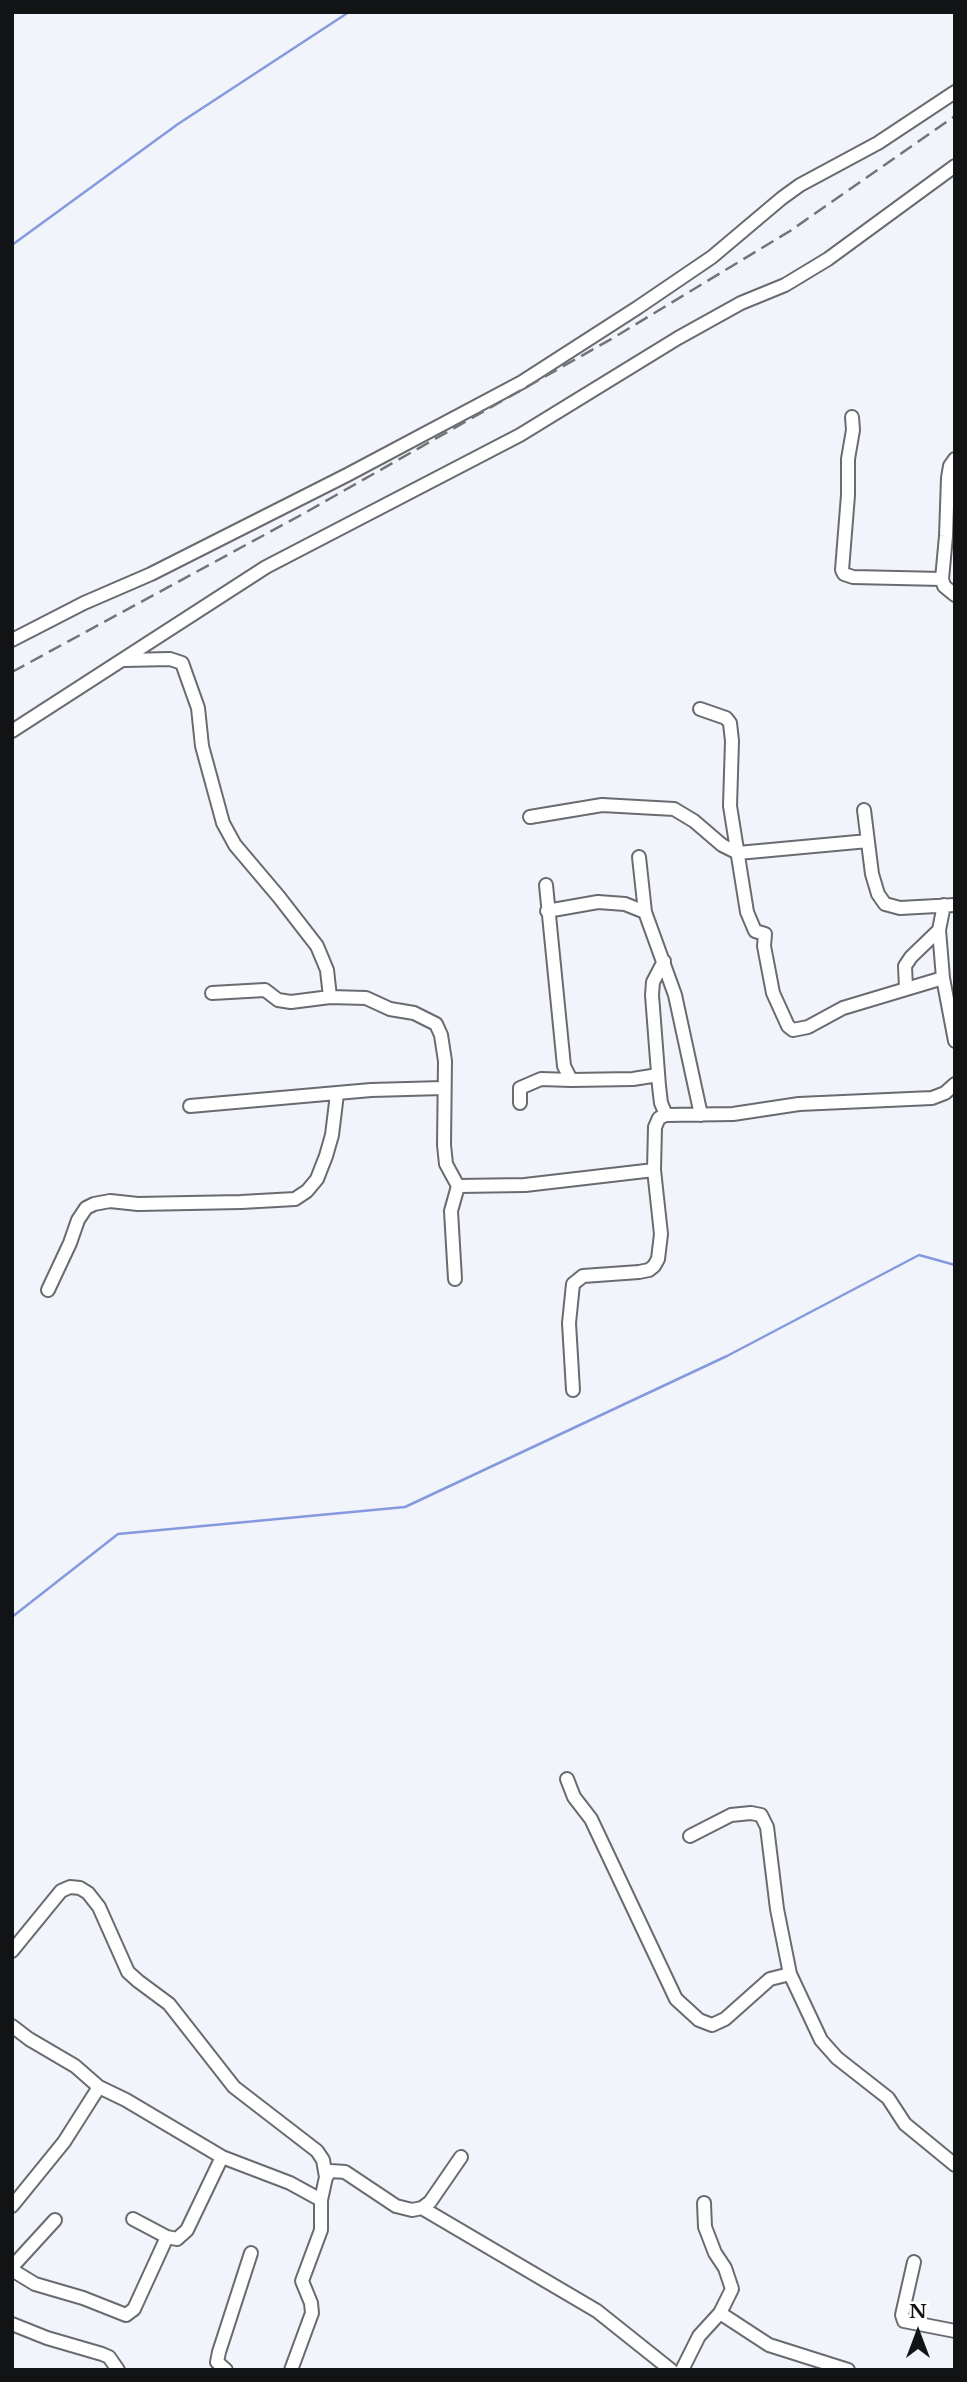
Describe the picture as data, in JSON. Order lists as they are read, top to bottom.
{
  "north": "top"
}
